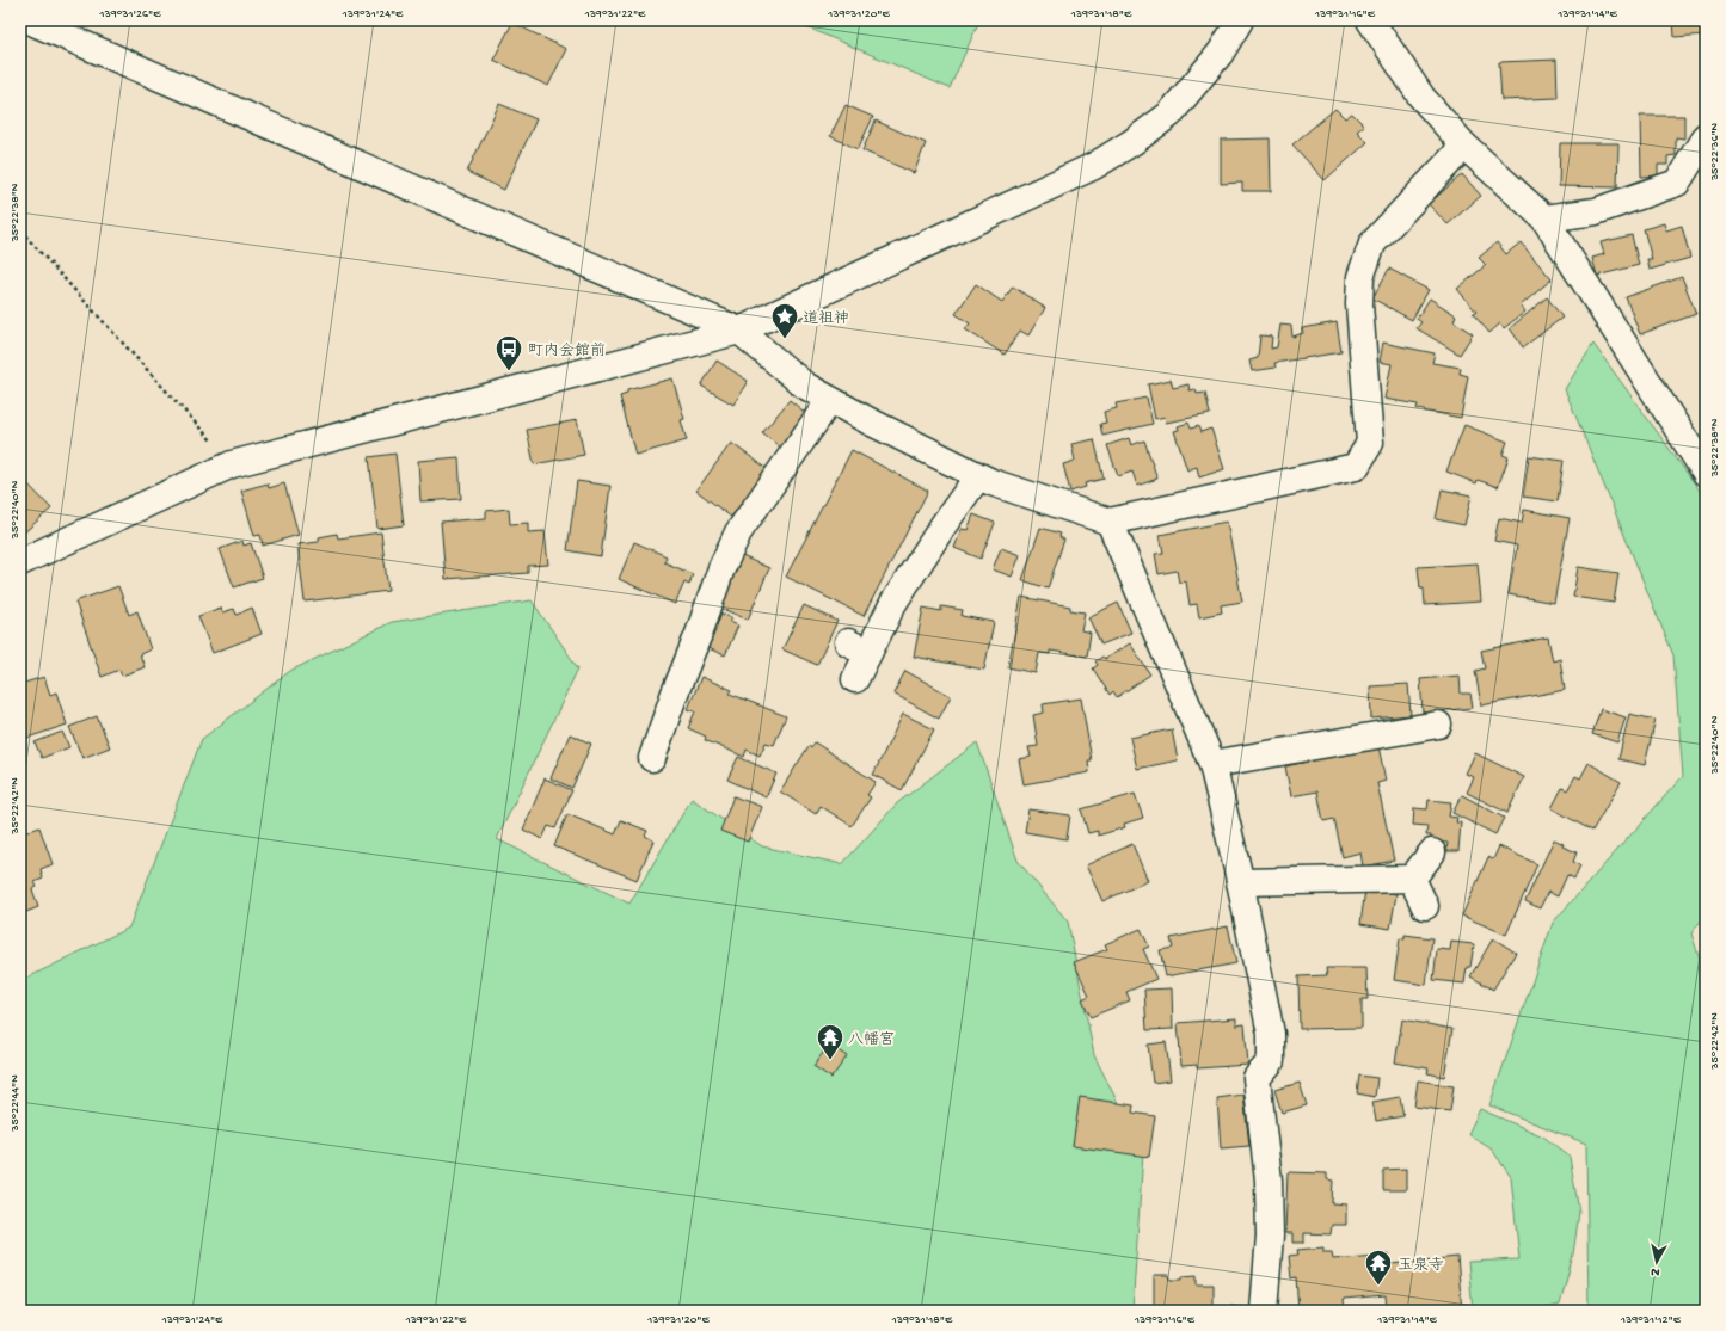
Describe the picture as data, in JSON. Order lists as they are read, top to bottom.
{
  "places": {
    "place": ["道祖神"],
    "bus stop": ["町内会館前"],
    "temple": ["八幡宮", "玉泉寺"]
  },
  "north": "bottom",
  "coordinates": [
    "139°31'26\"E",
    "139°31'24\"E",
    "139°31'22\"E",
    "139°31'20\"E",
    "139°31'18\"E",
    "139°31'16\"E",
    "139°31'14\"E",
    "35°22'36\"N",
    "35°22'38\"N",
    "35°22'40\"N",
    "35°22'42\"N",
    "35°22'44\"N",
    "139°31'12\"E"
  ]
}
